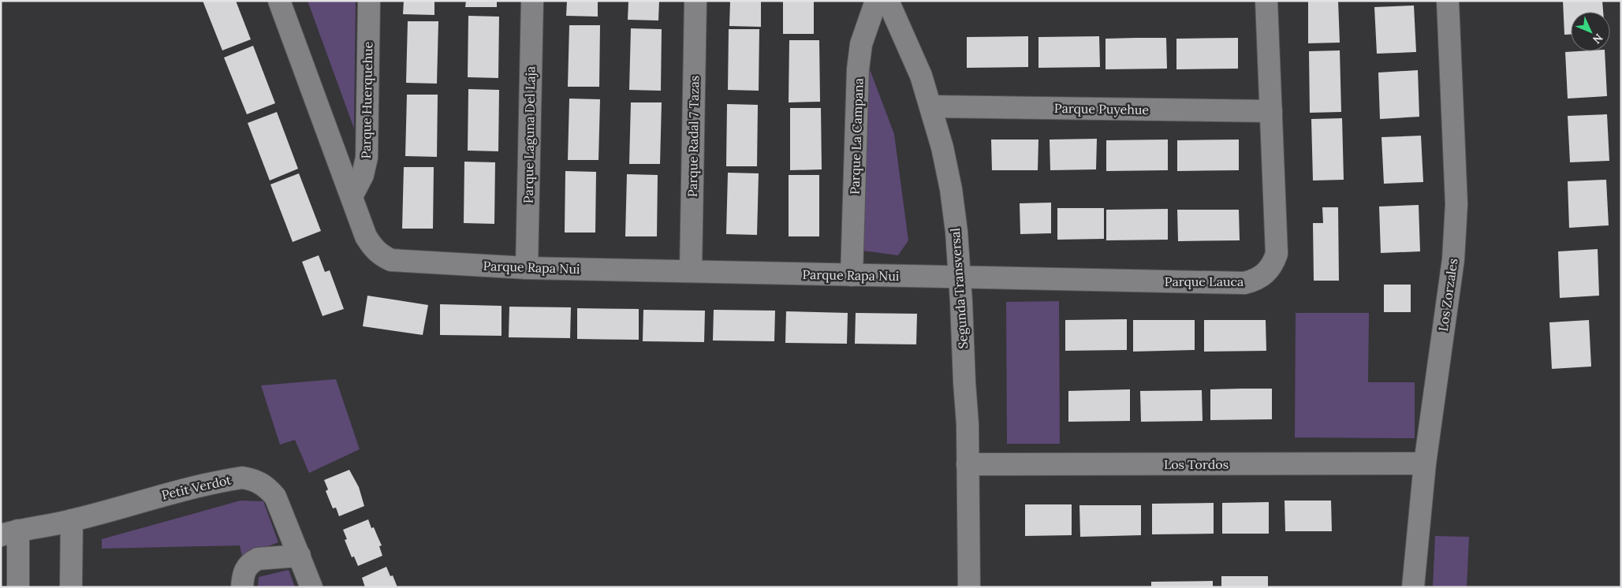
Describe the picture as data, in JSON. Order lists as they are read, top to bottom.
{
  "streets": {
    "street": [
      "Parque Huerquehue",
      "Parque Puyehue",
      "Parque Laguna Del Laja",
      "Parque Radal 7 Tazas",
      "Parque La Campana",
      "Parque Rapa Nui",
      "Parque Lauca",
      "Segunda Transversal",
      "Los Zorzales",
      "Los Tordos",
      "Petit Verdot"
    ]
  },
  "crossings": [
    ["Parque Huerquehue", "Parque Rapa Nui"],
    ["Parque Puyehue", "Parque Lauca"],
    ["Parque Puyehue", "Segunda Transversal"],
    ["Parque Laguna Del Laja", "Parque Rapa Nui"],
    ["Parque Radal 7 Tazas", "Parque Rapa Nui"],
    ["Parque La Campana", "Parque Rapa Nui"],
    ["Parque Rapa Nui", "Parque Lauca"],
    ["Parque Rapa Nui", "Segunda Transversal"],
    ["Parque Lauca", "Segunda Transversal"],
    ["Segunda Transversal", "Los Tordos"],
    ["Los Zorzales", "Los Tordos"]
  ],
  "north": "bottom right"
}
